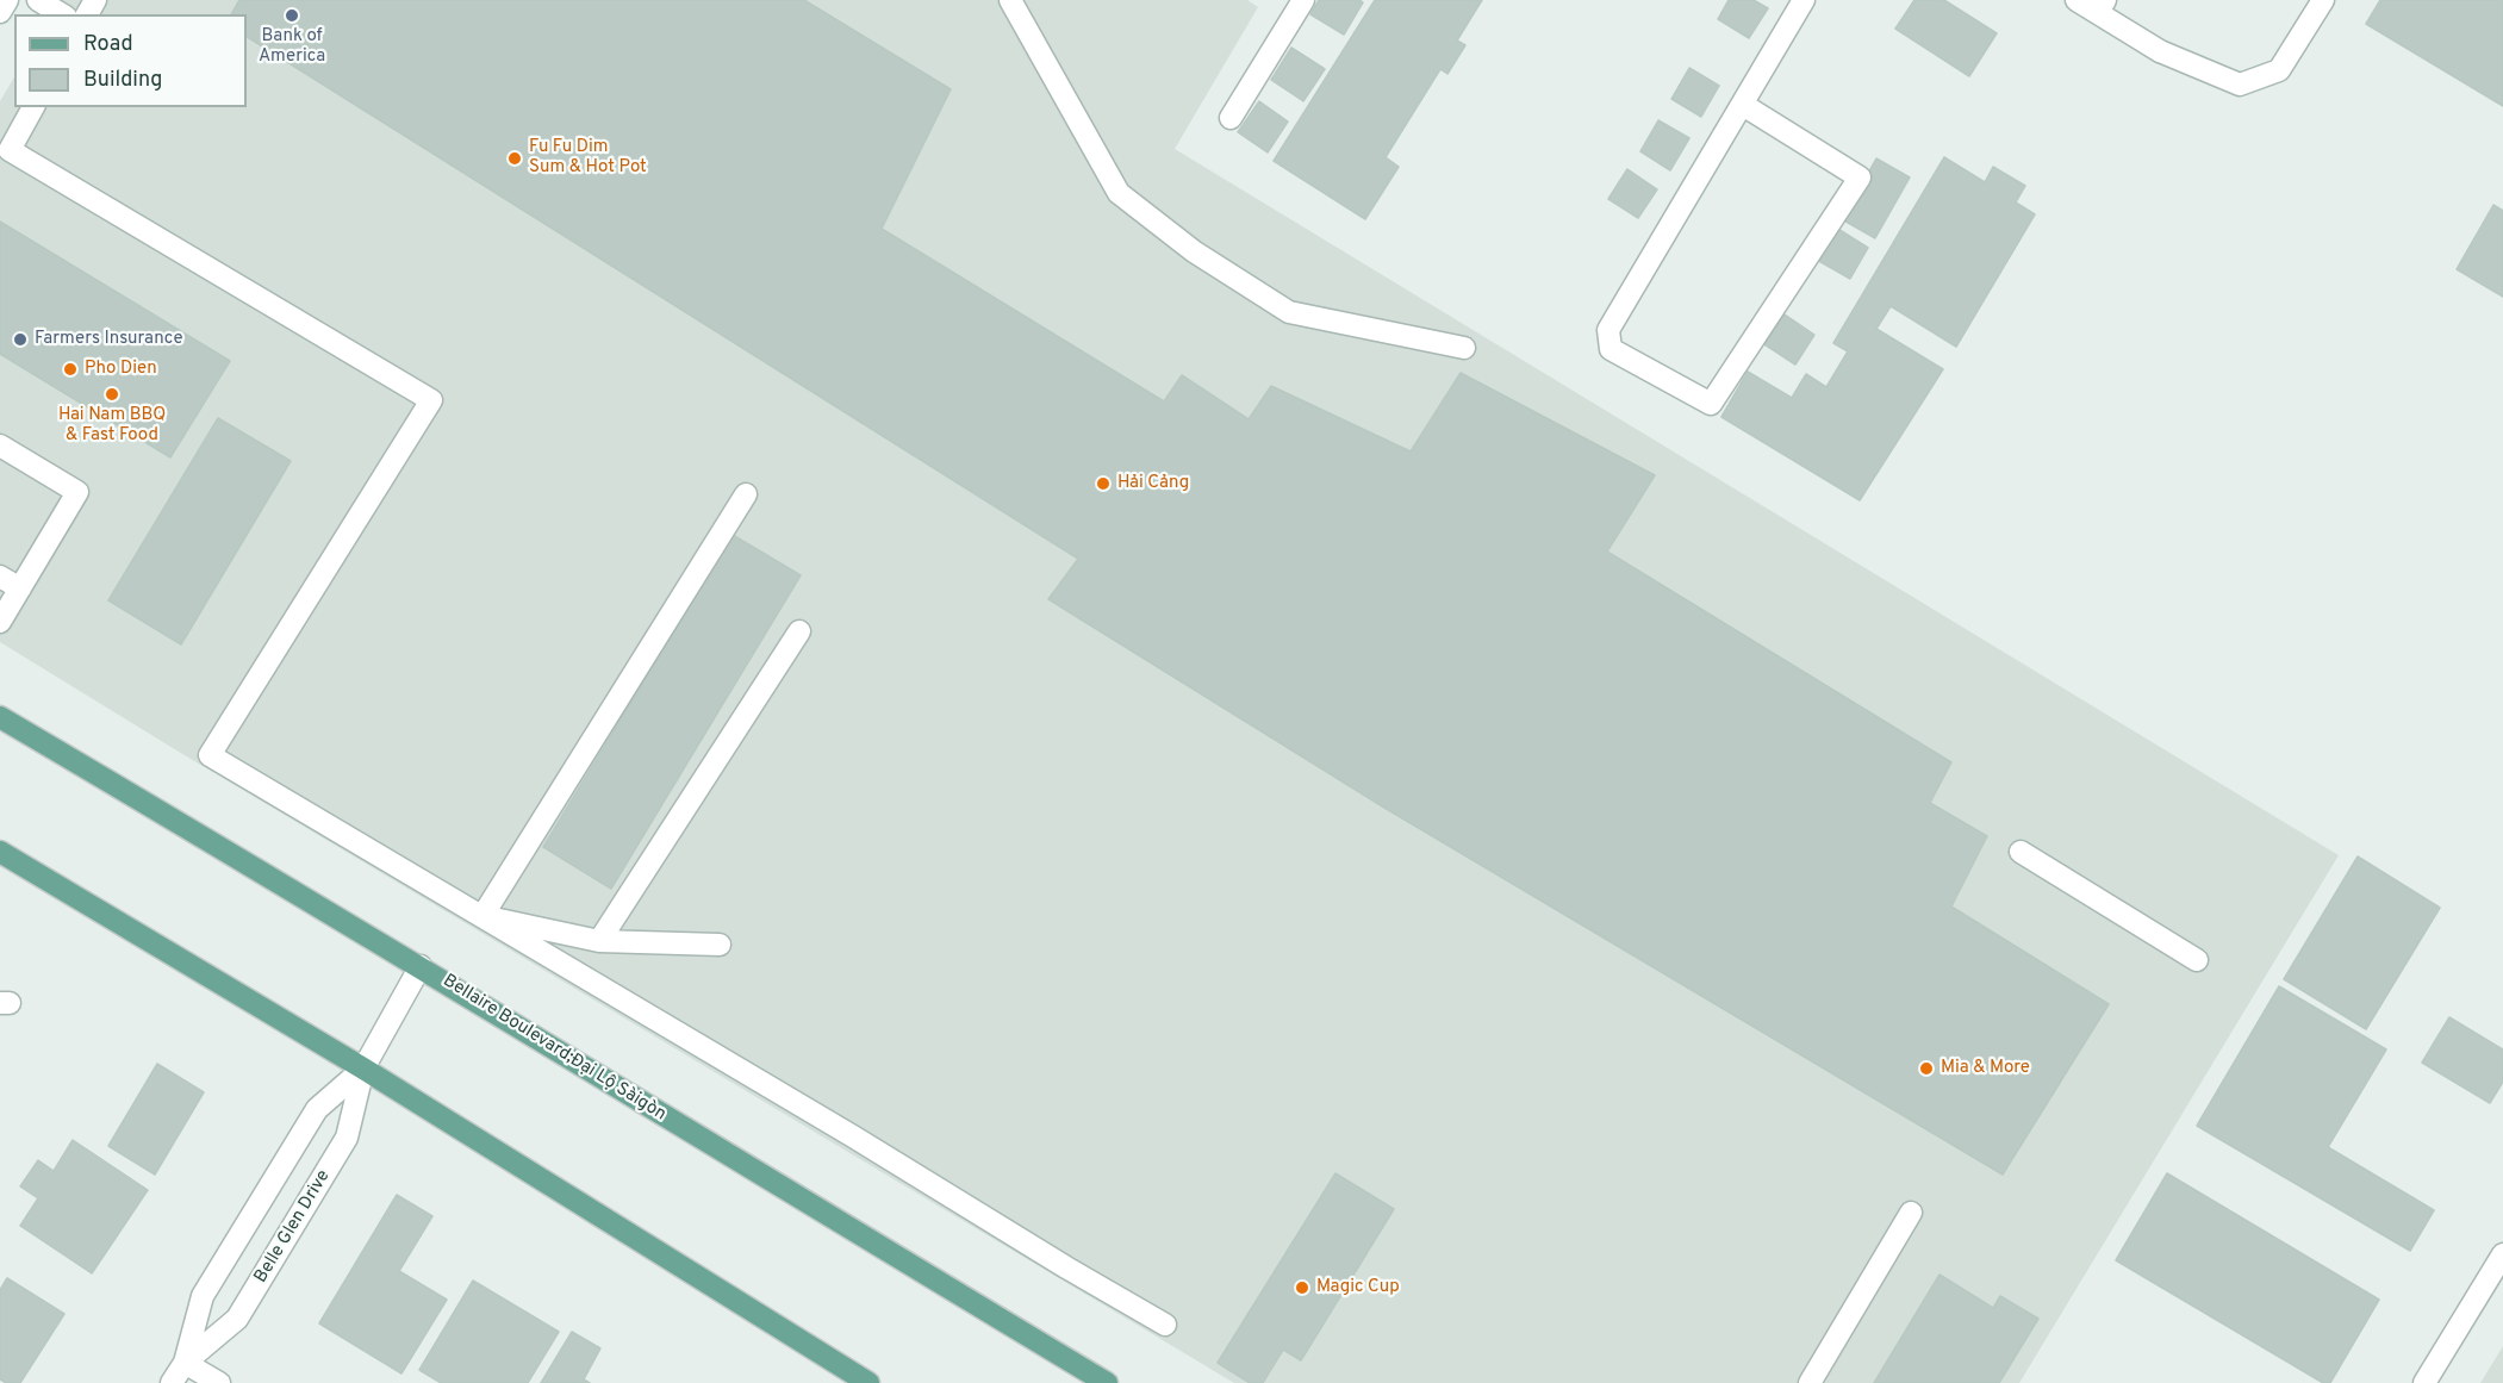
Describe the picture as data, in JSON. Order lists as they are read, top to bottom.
{
  "streets": {
    "main road": ["Bellaire Boulevard;Đại Lộ Sàigòn"],
    "street": ["Belle Glen Drive"]
  },
  "crossings": [
    ["Bellaire Boulevard;Đại Lộ Sàigòn", "Belle Glen Drive"]
  ],
  "places": [
    "Bank of America",
    "Fu Fu Dim Sum & Hot Pot",
    "Farmers Insurance",
    "Pho Dien",
    "Hai Nam BBQ & Fast Food",
    "Hải Cảng",
    "Mia & More",
    "Magic Cup"
  ],
  "legend": ["Road", "Building"]
}
